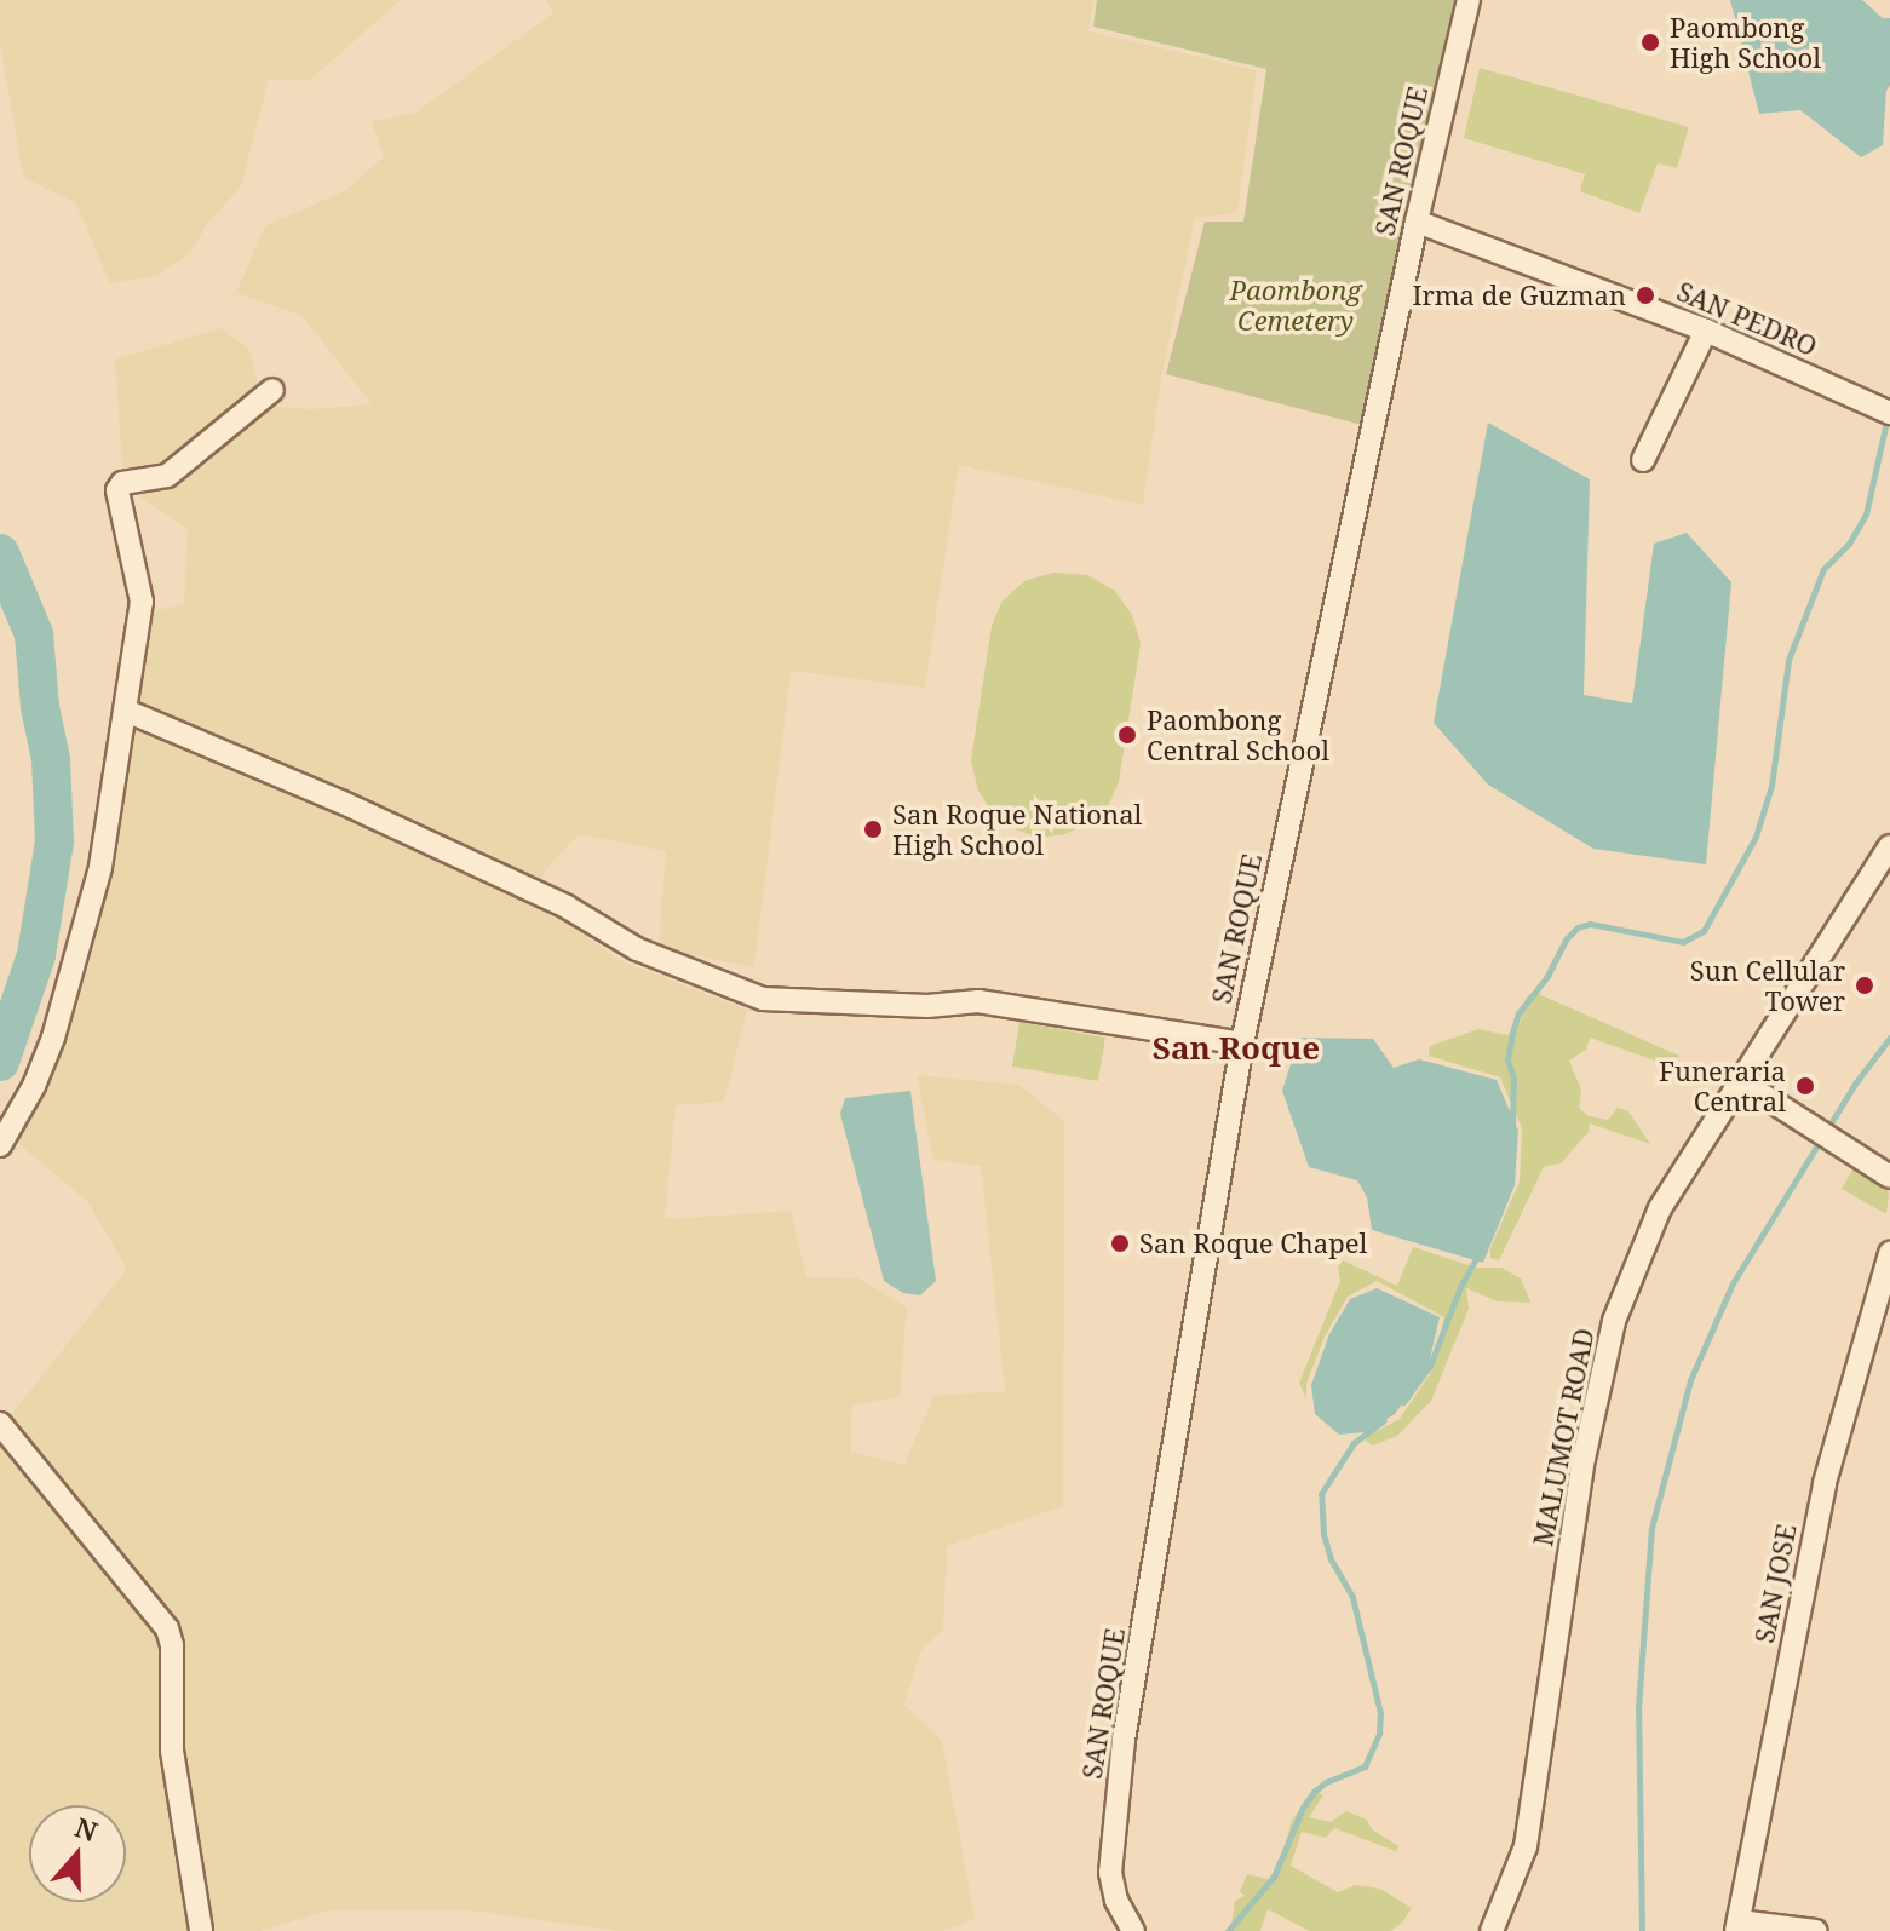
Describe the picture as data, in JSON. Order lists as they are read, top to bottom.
{
  "streets": {
    "street": [
      "SAN ROQUE",
      "SAN PEDRO",
      "MALUMOT ROAD",
      "SAN JOSE"
    ]
  },
  "crossings": [
    ["SAN ROQUE", "SAN PEDRO"]
  ],
  "districts": ["San Roque"],
  "parks": ["Paombong Cemetery"],
  "places": [
    "Paombong High School",
    "Irma de Guzman",
    "Paombong Central School",
    "San Roque National High School",
    "Sun Cellular Tower",
    "Funeraria Central",
    "San Roque Chapel"
  ],
  "north": "top"
}
